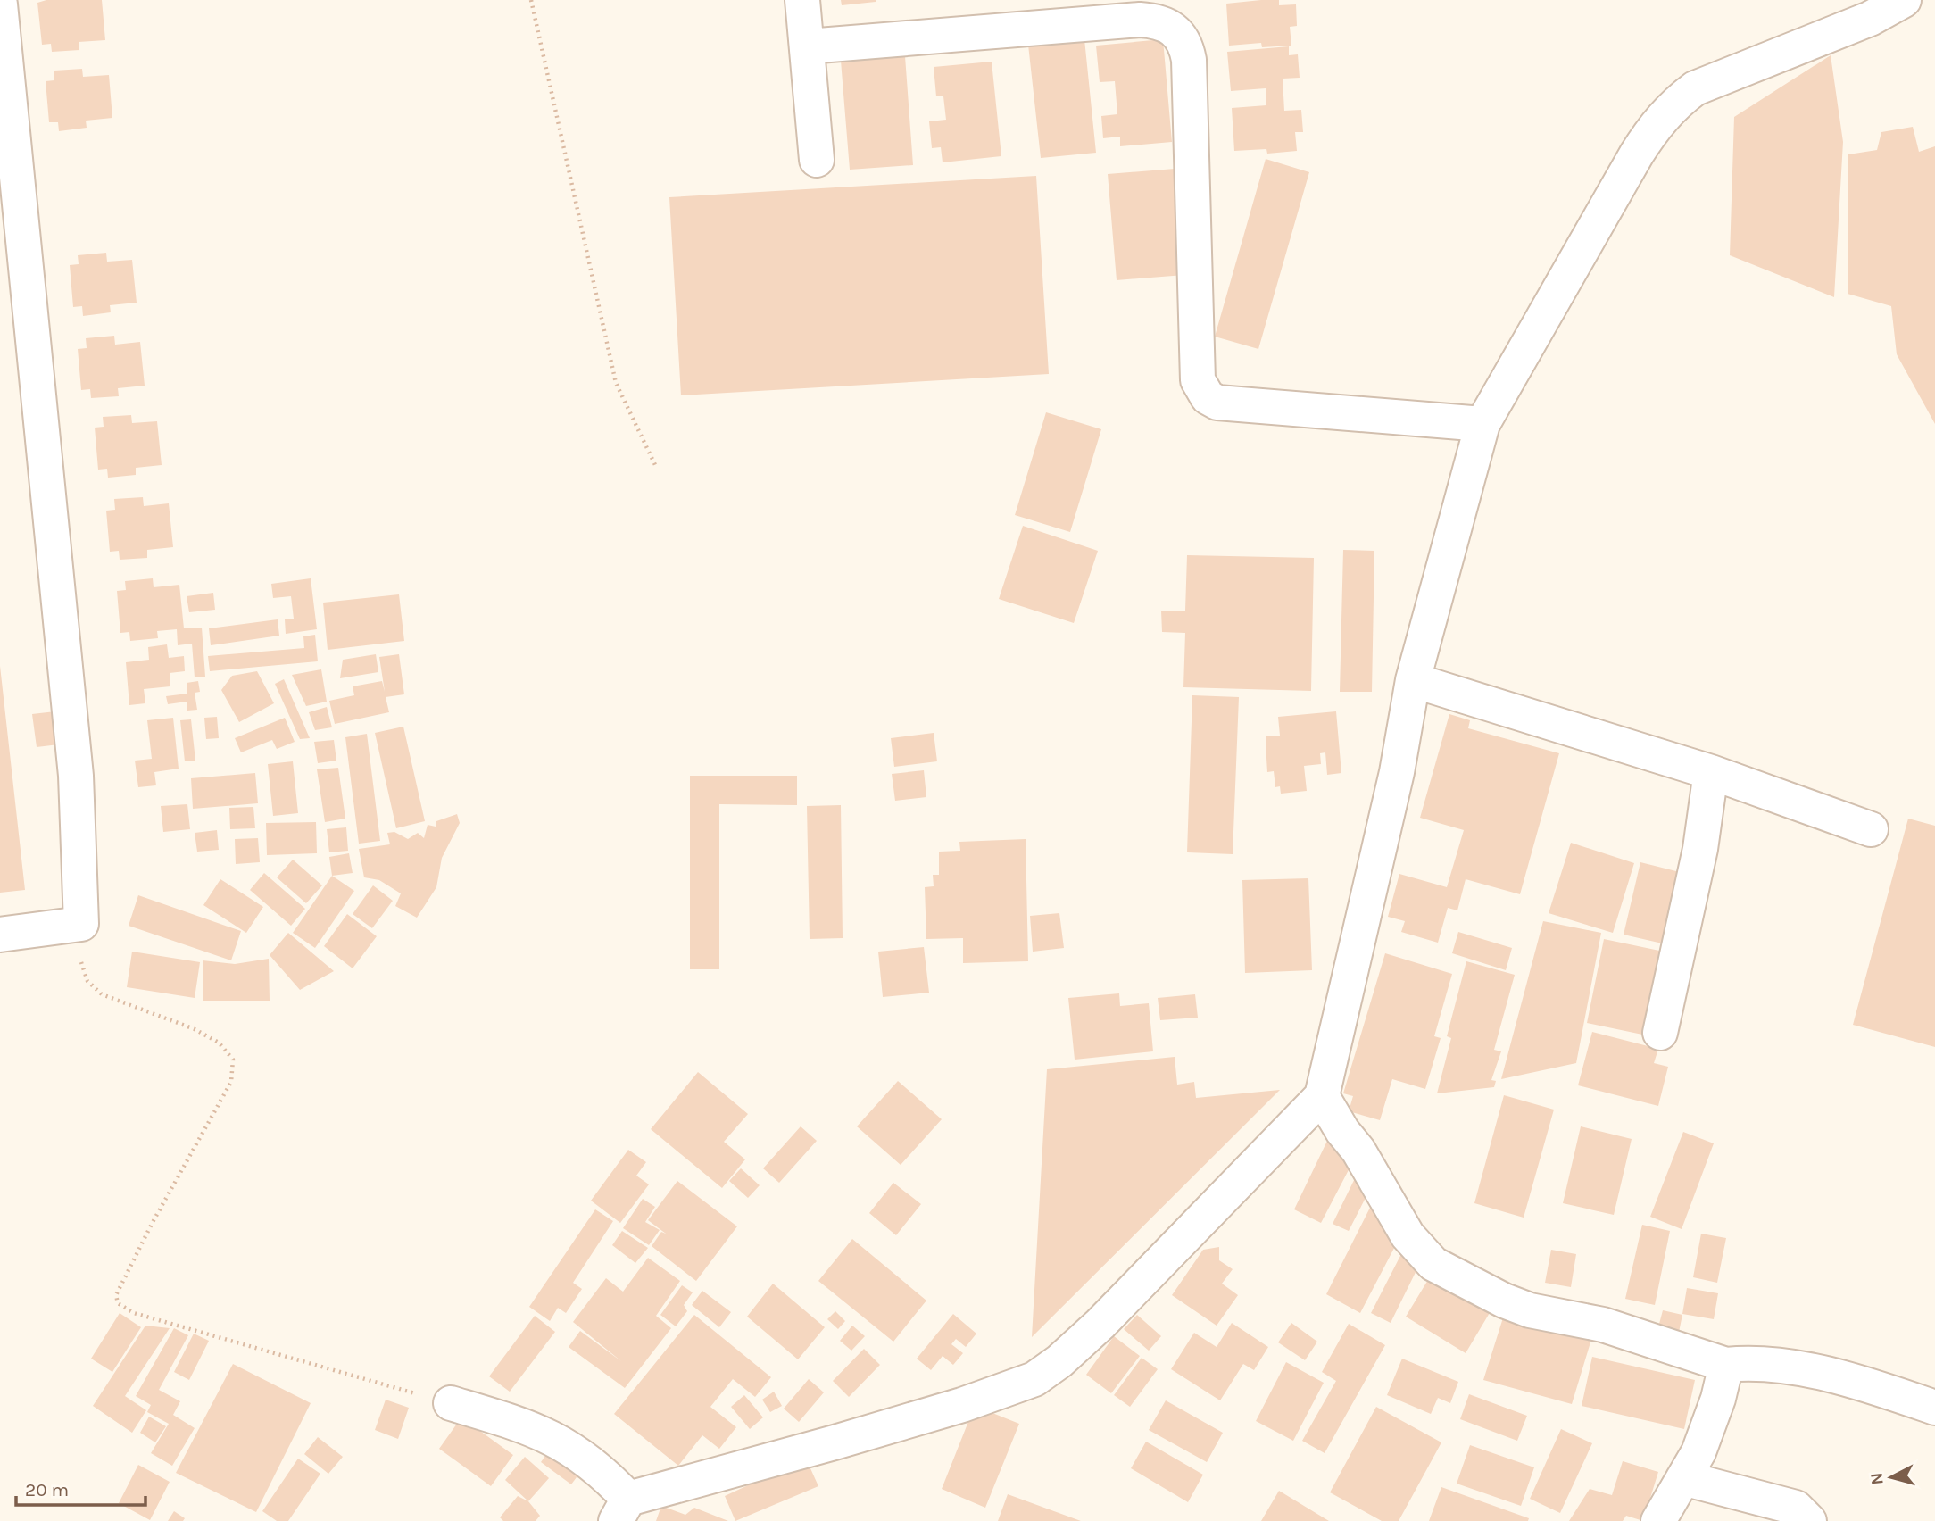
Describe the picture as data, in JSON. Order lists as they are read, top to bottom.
{
  "scale_bar": "20 m",
  "north": "left"
}
